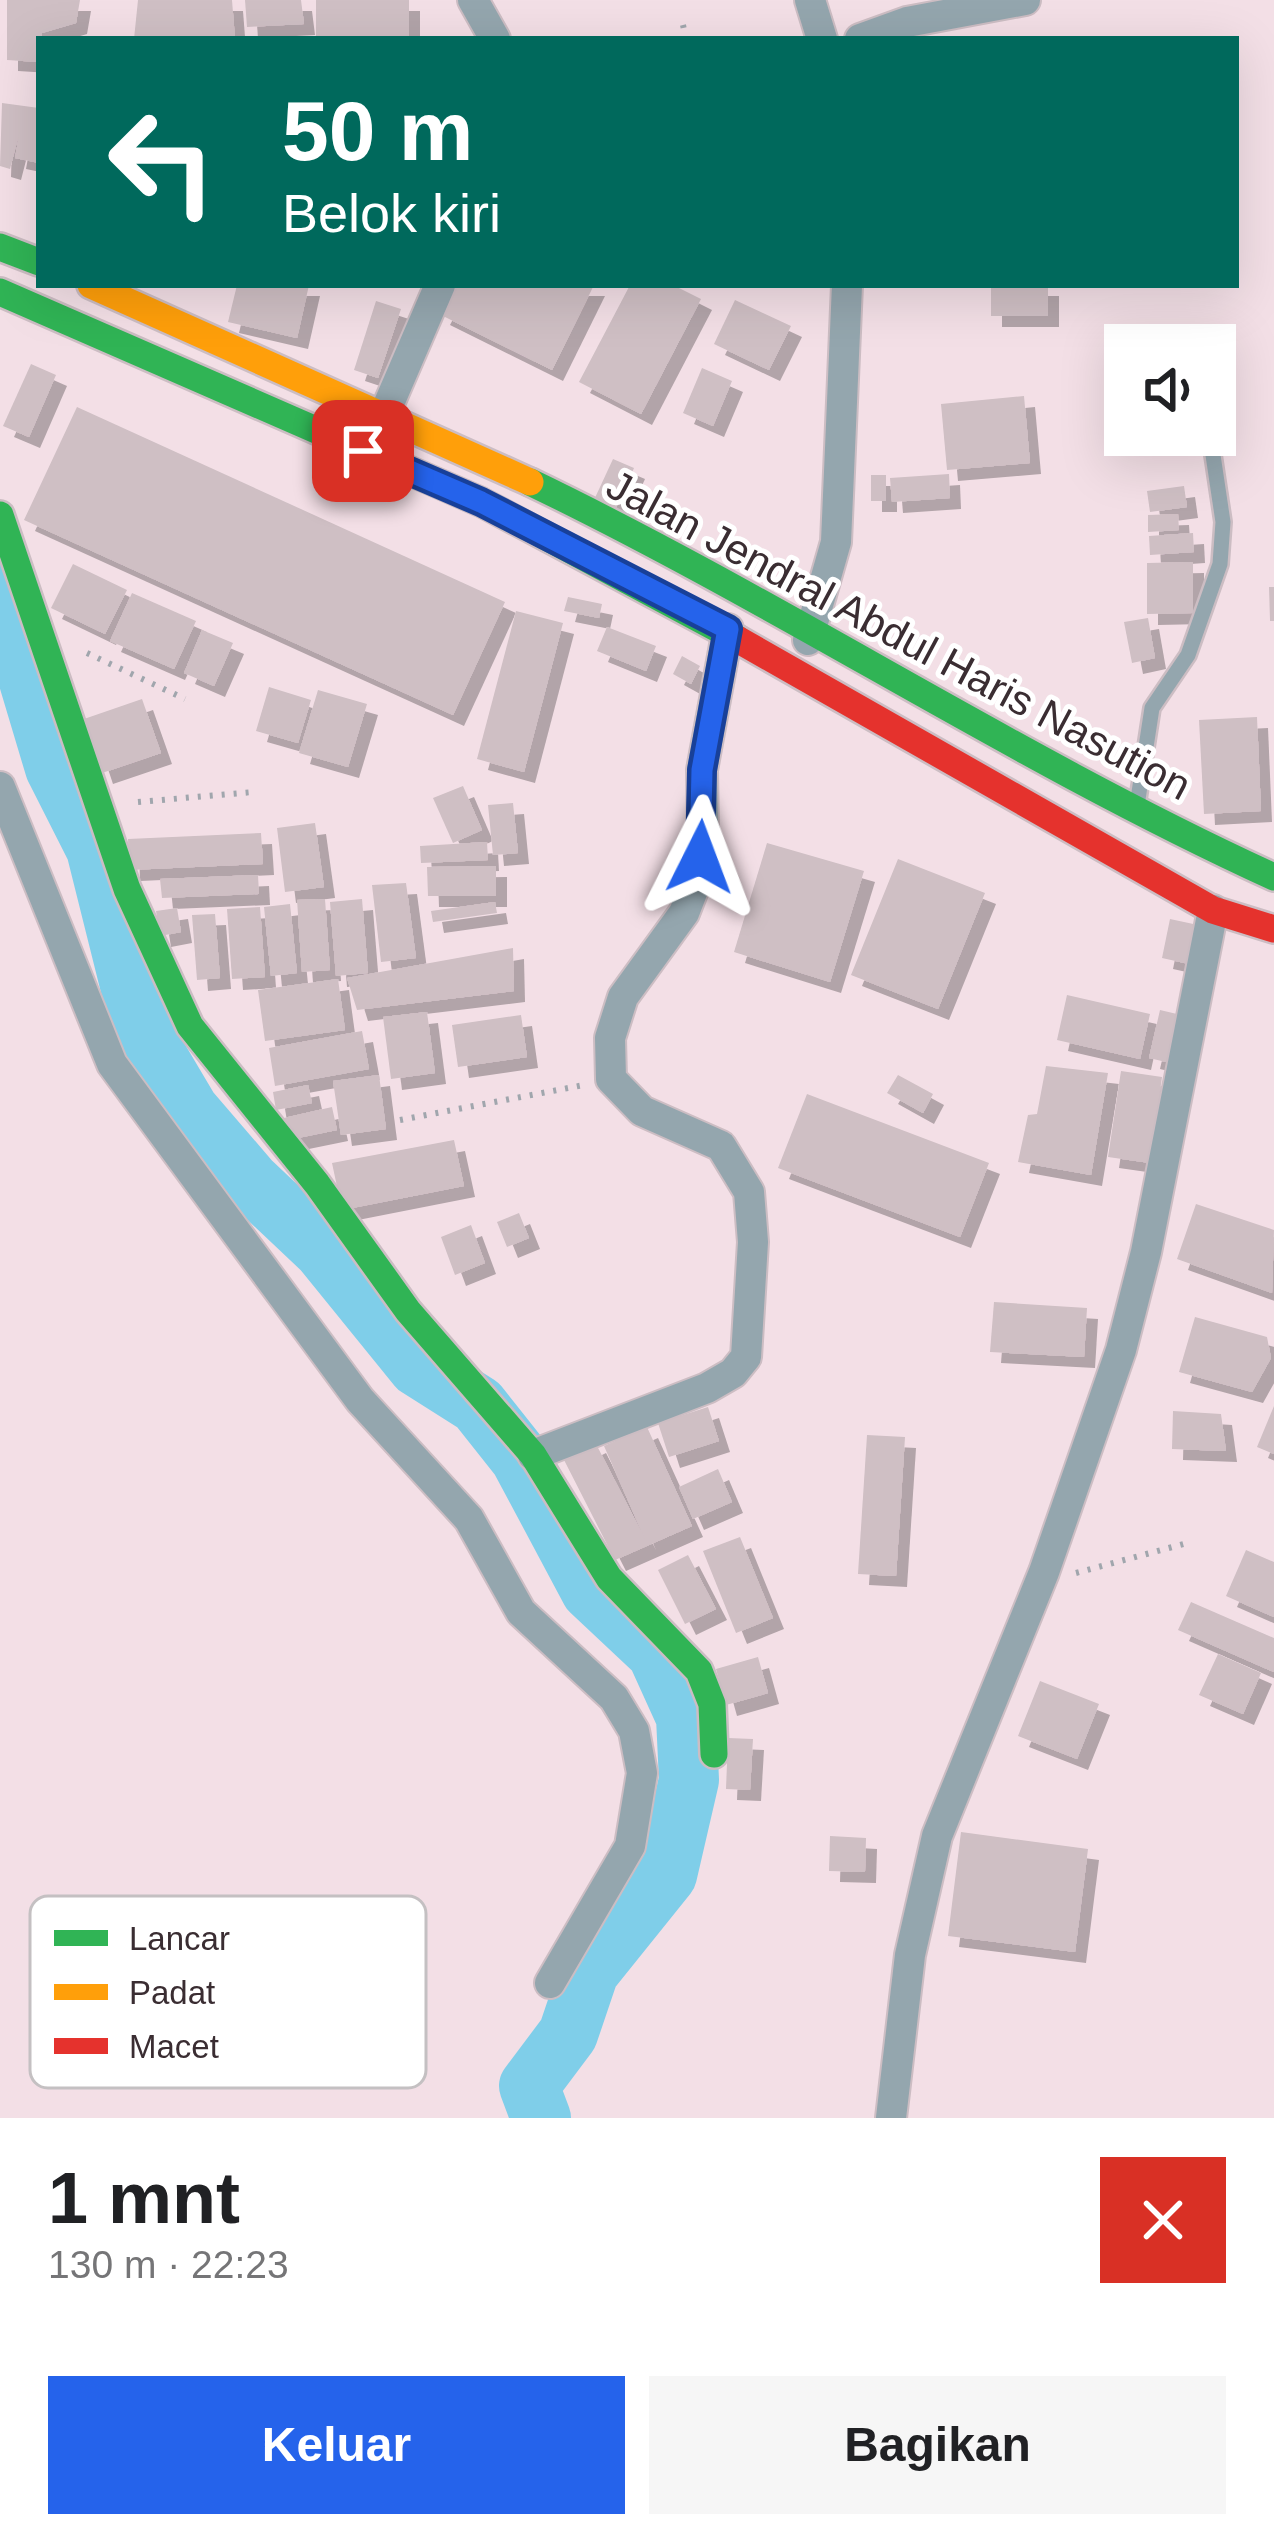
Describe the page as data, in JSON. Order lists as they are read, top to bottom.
{
  "streets": {
    "main road": ["Jalan Jendral Abdul Haris Nasution"]
  },
  "legend": ["Lancar", "Padat", "Macet"],
  "page": {
    "turn": ["50 m", "Belok kiri"],
    "heading": ["1 mnt", "130 m · 22:23"],
    "buttons": ["Keluar", "Bagikan"]
  }
}
